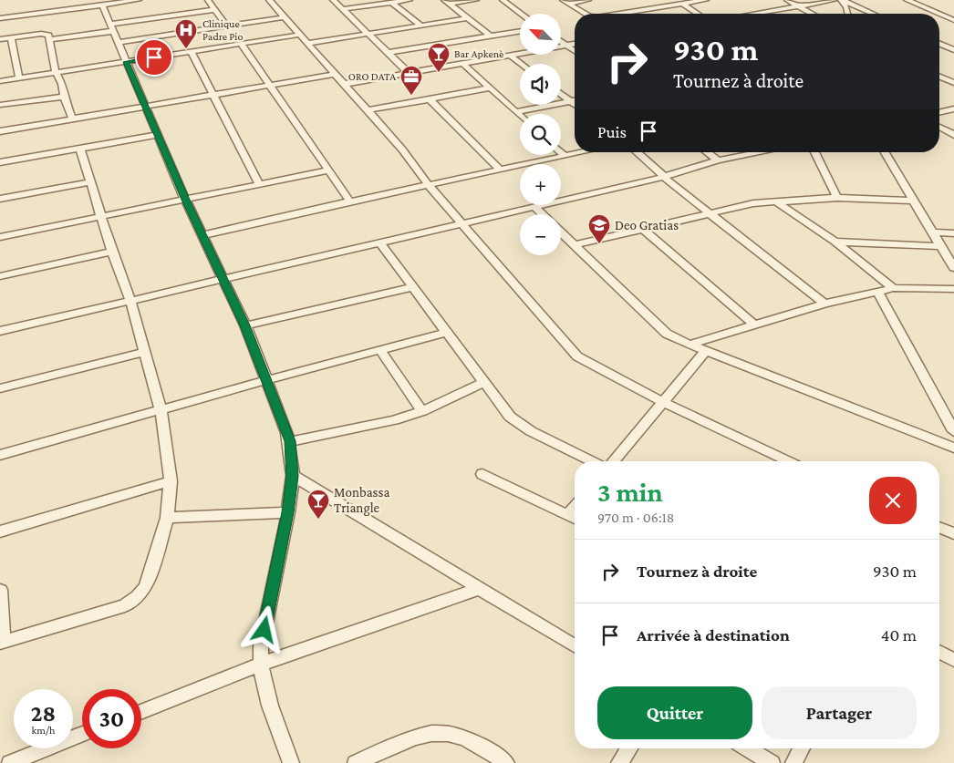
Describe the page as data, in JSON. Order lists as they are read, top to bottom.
{
  "places": {
    "hospital": ["Clinique Padre Pio"],
    "bar": ["Bar Apkenè", "Monbassa Triangle"],
    "office": ["ORO DATA"],
    "school or university": ["Deo Gratias"]
  },
  "north": "top left",
  "page": {
    "map_buttons": ["+", "−"],
    "turn": ["930 m", "Tournez à droite"],
    "then": "Puis",
    "heading": ["3 min", "970 m · 06:18"],
    "list": [
      {
        "name": "Tournez à droite",
        "value": "930 m"
      },
      {
        "name": "Arrivée à destination",
        "value": "40 m"
      }
    ],
    "buttons": ["Quitter", "Partager"],
    "speed": "28 km/h",
    "limit": "30"
  }
}
